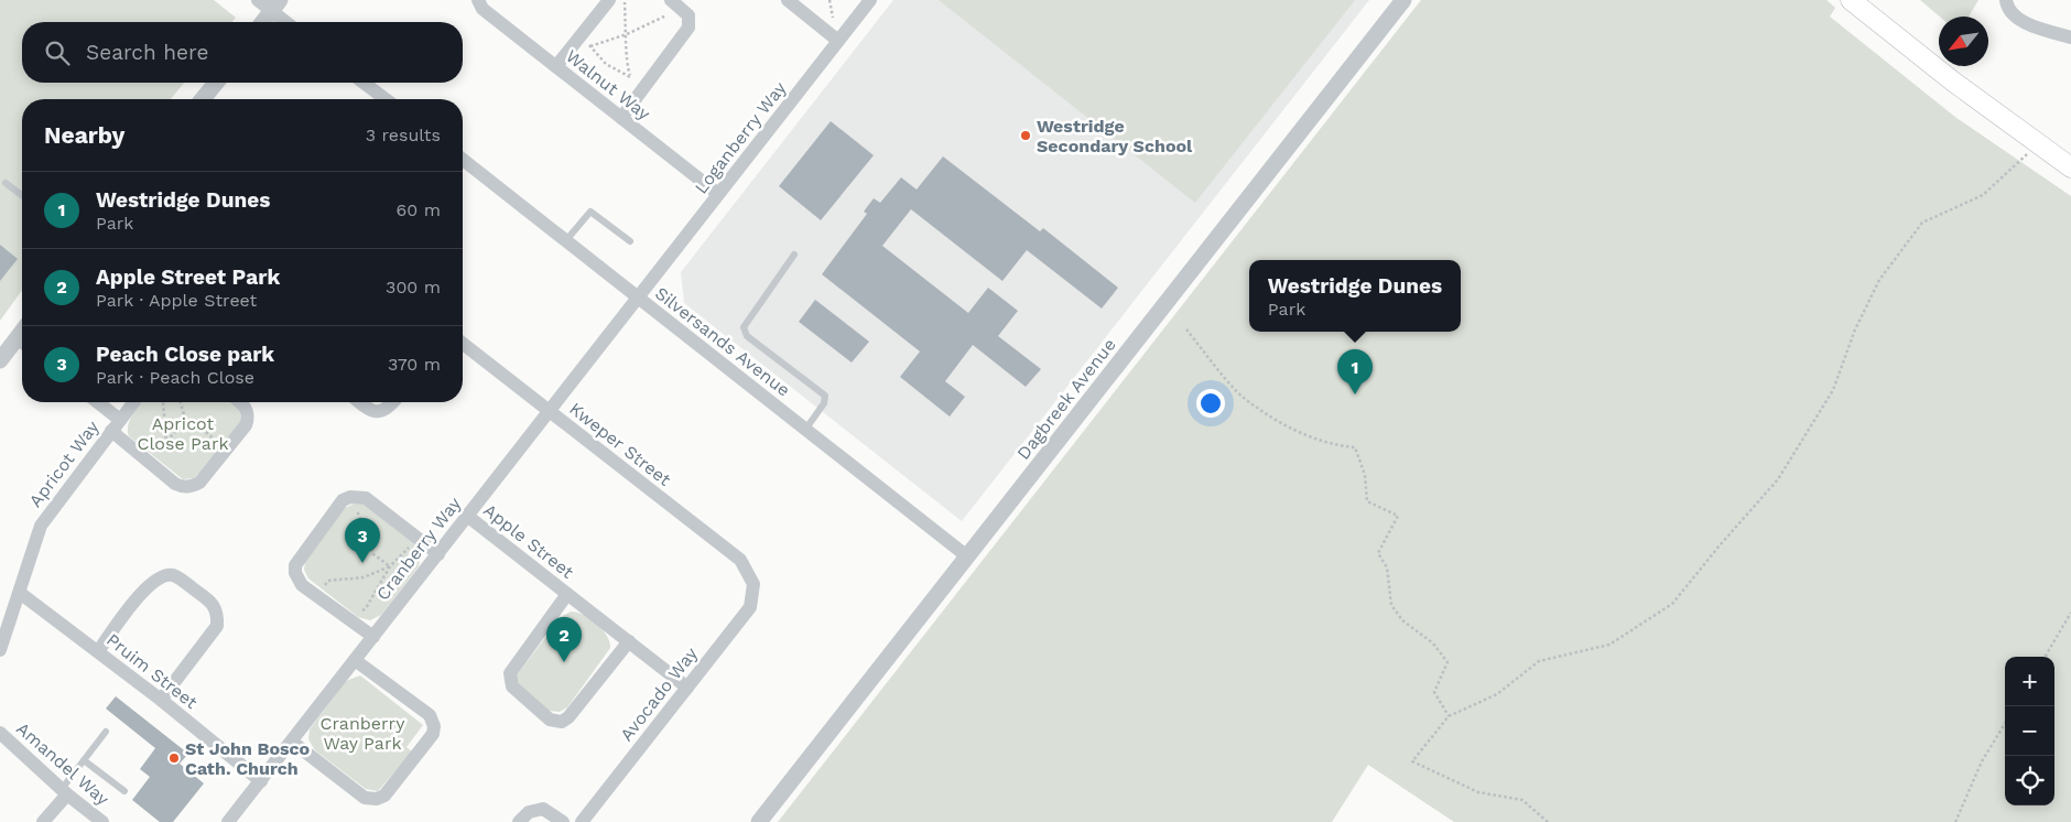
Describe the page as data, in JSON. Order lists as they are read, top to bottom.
{
  "streets": {
    "street": [
      "Walnut Way",
      "Loganberry Way",
      "Silversands Avenue",
      "Dagbreek Avenue",
      "Kweper Street",
      "Apricot Way",
      "Apple Street",
      "Cranberry Way",
      "Pruim Street",
      "Avocado Way",
      "Amandel Way"
    ]
  },
  "crossings": [
    ["Walnut Way", "Loganberry Way"],
    ["Loganberry Way", "Silversands Avenue"],
    ["Loganberry Way", "Cranberry Way"],
    ["Silversands Avenue", "Dagbreek Avenue"],
    ["Silversands Avenue", "Cranberry Way"],
    ["Kweper Street", "Cranberry Way"],
    ["Kweper Street", "Avocado Way"],
    ["Apricot Way", "Pruim Street"],
    ["Apple Street", "Cranberry Way"],
    ["Apple Street", "Avocado Way"],
    ["Cranberry Way", "Pruim Street"]
  ],
  "parks": ["Apricot Close Park", "Cranberry Way Park"],
  "places": ["Westridge Secondary School", "St John Bosco Cath. Church"],
  "north": "bottom left",
  "page": {
    "search": "Search here",
    "heading": ["Nearby", "3 results"],
    "list": [
      {
        "mark": "1",
        "name": "Westridge Dunes",
        "note": "Park",
        "value": "60 m"
      },
      {
        "mark": "2",
        "name": "Apple Street Park",
        "note": "Park · Apple Street",
        "value": "300 m"
      },
      {
        "mark": "3",
        "name": "Peach Close park",
        "note": "Park · Peach Close",
        "value": "370 m"
      }
    ],
    "popup": ["Westridge Dunes", "Park"],
    "pins": ["1", "3", "2"],
    "map_buttons": ["+", "−"]
  }
}
